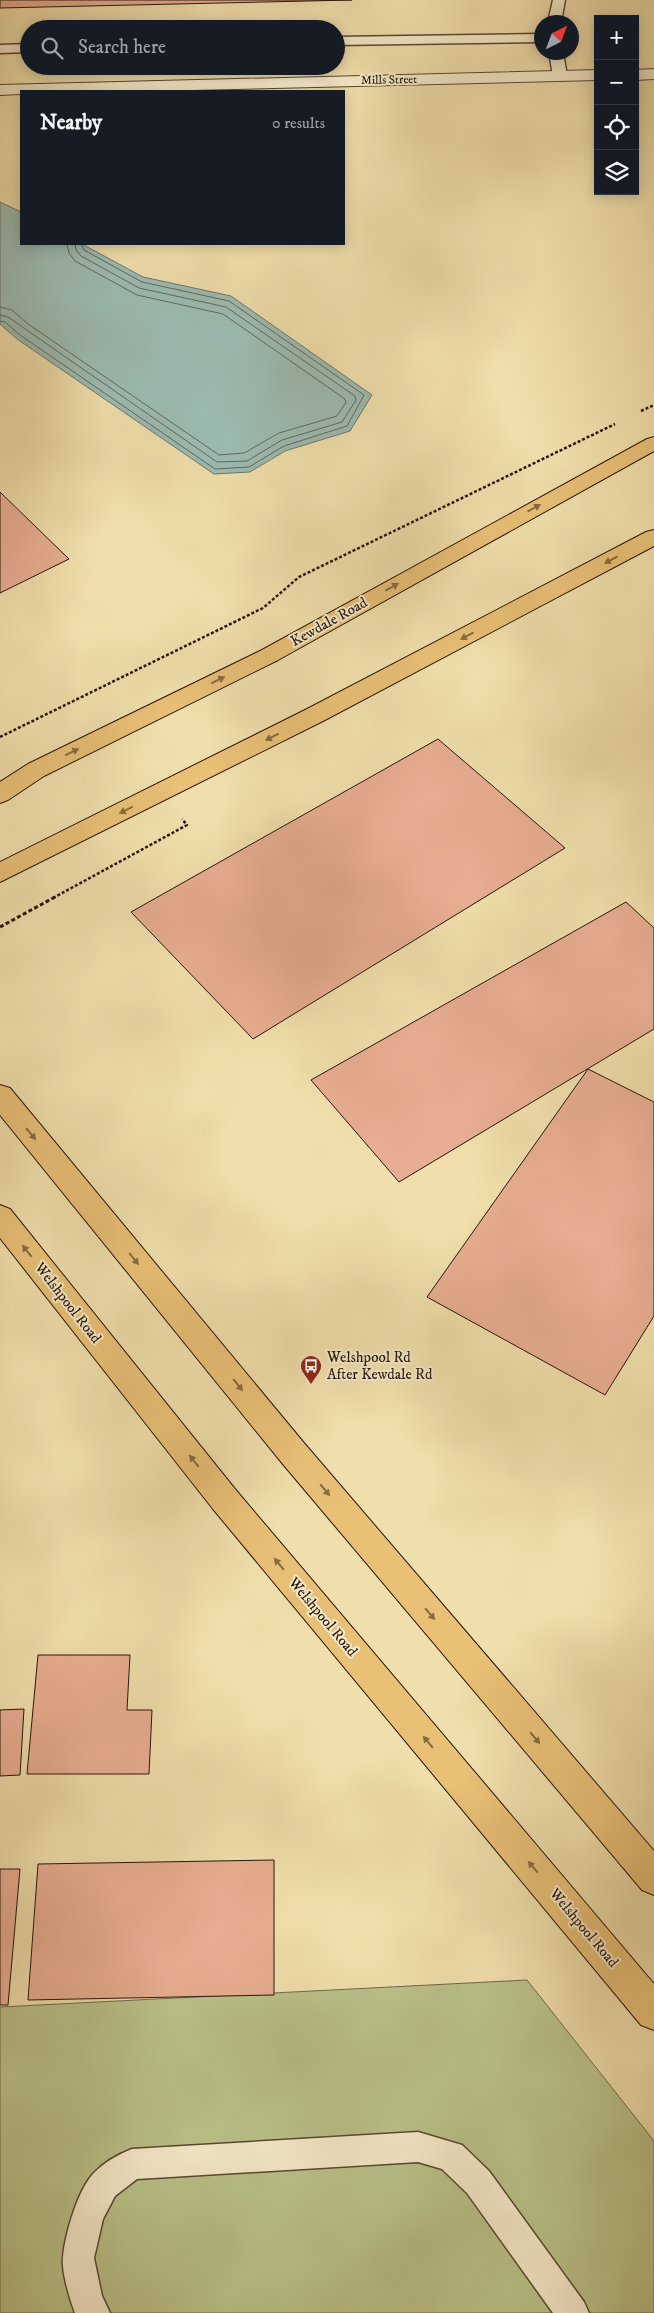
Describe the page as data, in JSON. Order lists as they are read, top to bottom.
{
  "streets": {
    "main road": ["Kewdale Road", "Welshpool Road"],
    "street": ["Mills Street"]
  },
  "places": {
    "bus stop": ["Welshpool Rd After Kewdale Rd"]
  },
  "north": "top right",
  "page": {
    "map_buttons": ["+", "−"],
    "search": "Search here",
    "heading": ["Nearby", "0 results"]
  }
}
